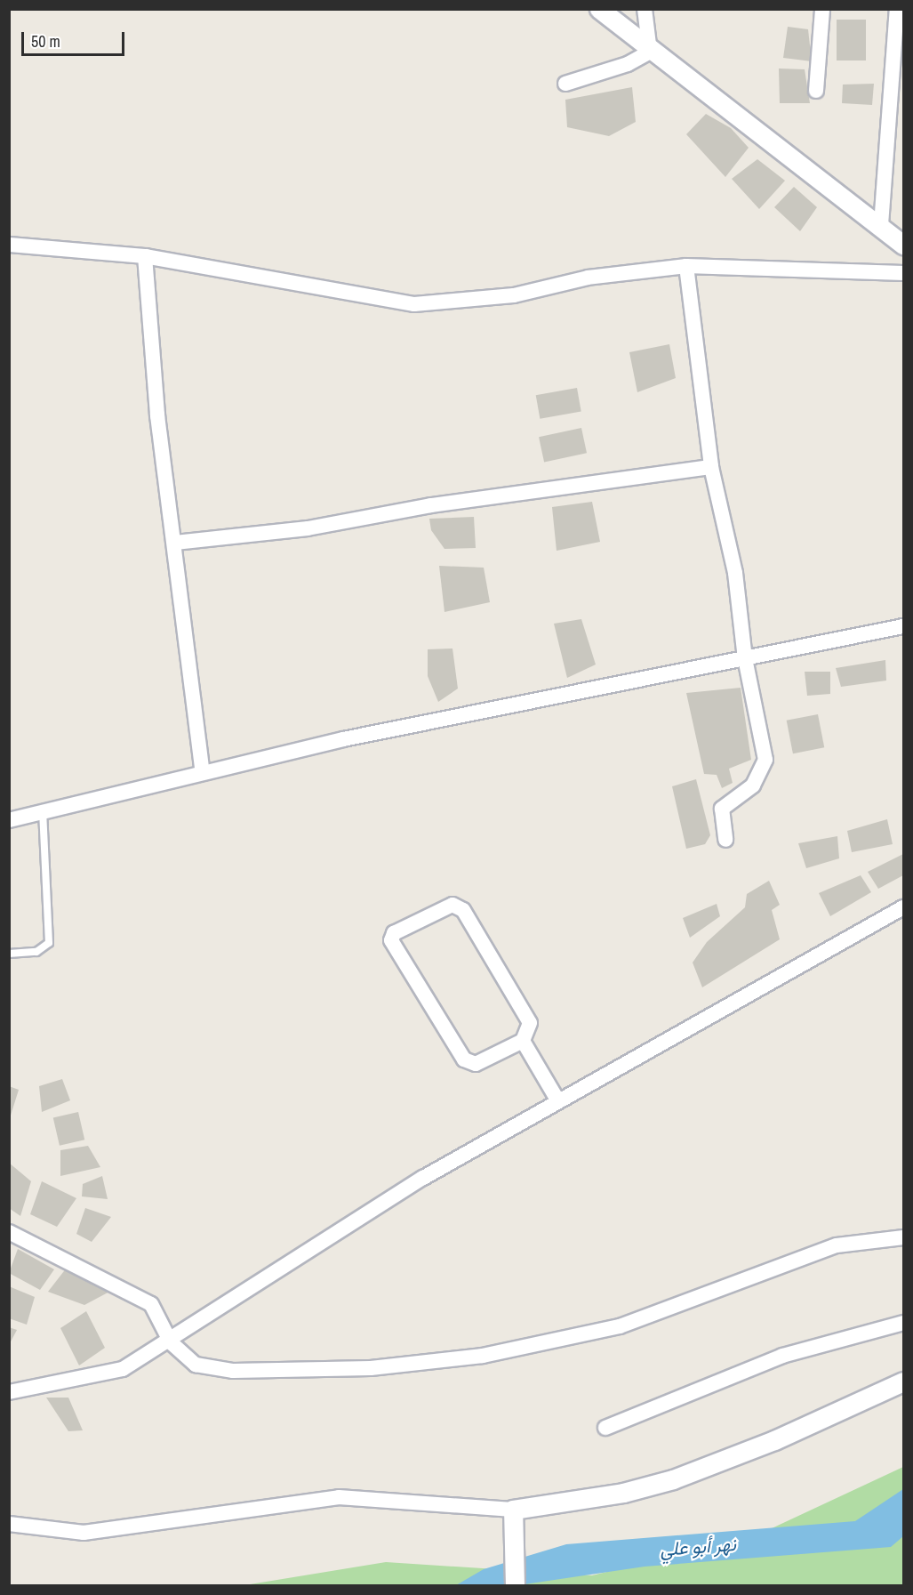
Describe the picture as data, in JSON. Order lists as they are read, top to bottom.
{
  "water": ["نهر أبو علي"],
  "scale_bar": "50 m"
}
